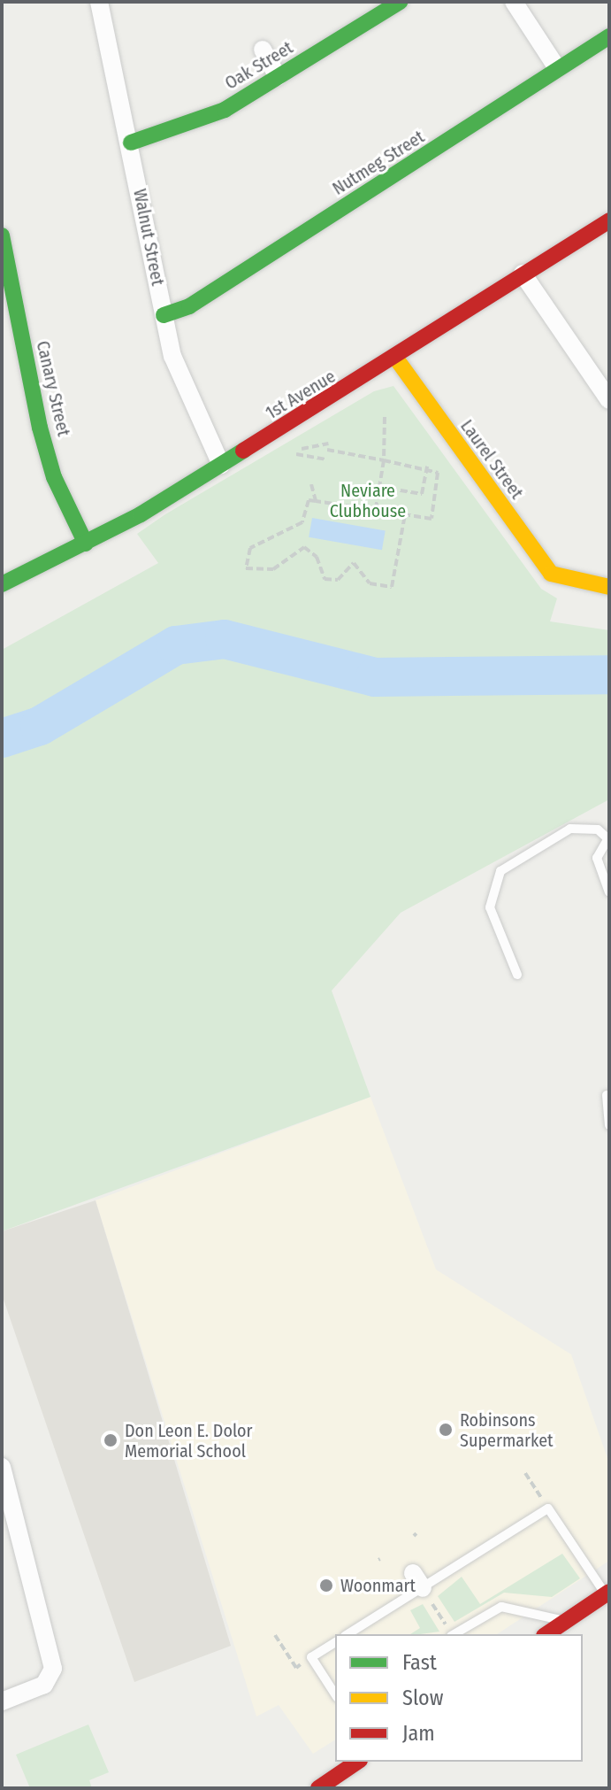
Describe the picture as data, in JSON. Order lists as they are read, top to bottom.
{
  "streets": {
    "street": [
      "Oak Street",
      "Nutmeg Street",
      "Walnut Street",
      "Canary Street",
      "1st Avenue",
      "Laurel Street"
    ]
  },
  "crossings": [
    ["Oak Street", "Walnut Street"],
    ["Nutmeg Street", "Walnut Street"],
    ["Walnut Street", "1st Avenue"],
    ["Canary Street", "1st Avenue"],
    ["1st Avenue", "Laurel Street"]
  ],
  "parks": ["Neviare Clubhouse"],
  "places": ["Robinsons Supermarket", "Don Leon E. Dolor Memorial School", "Woonmart"],
  "legend": ["Fast", "Slow", "Jam"]
}
